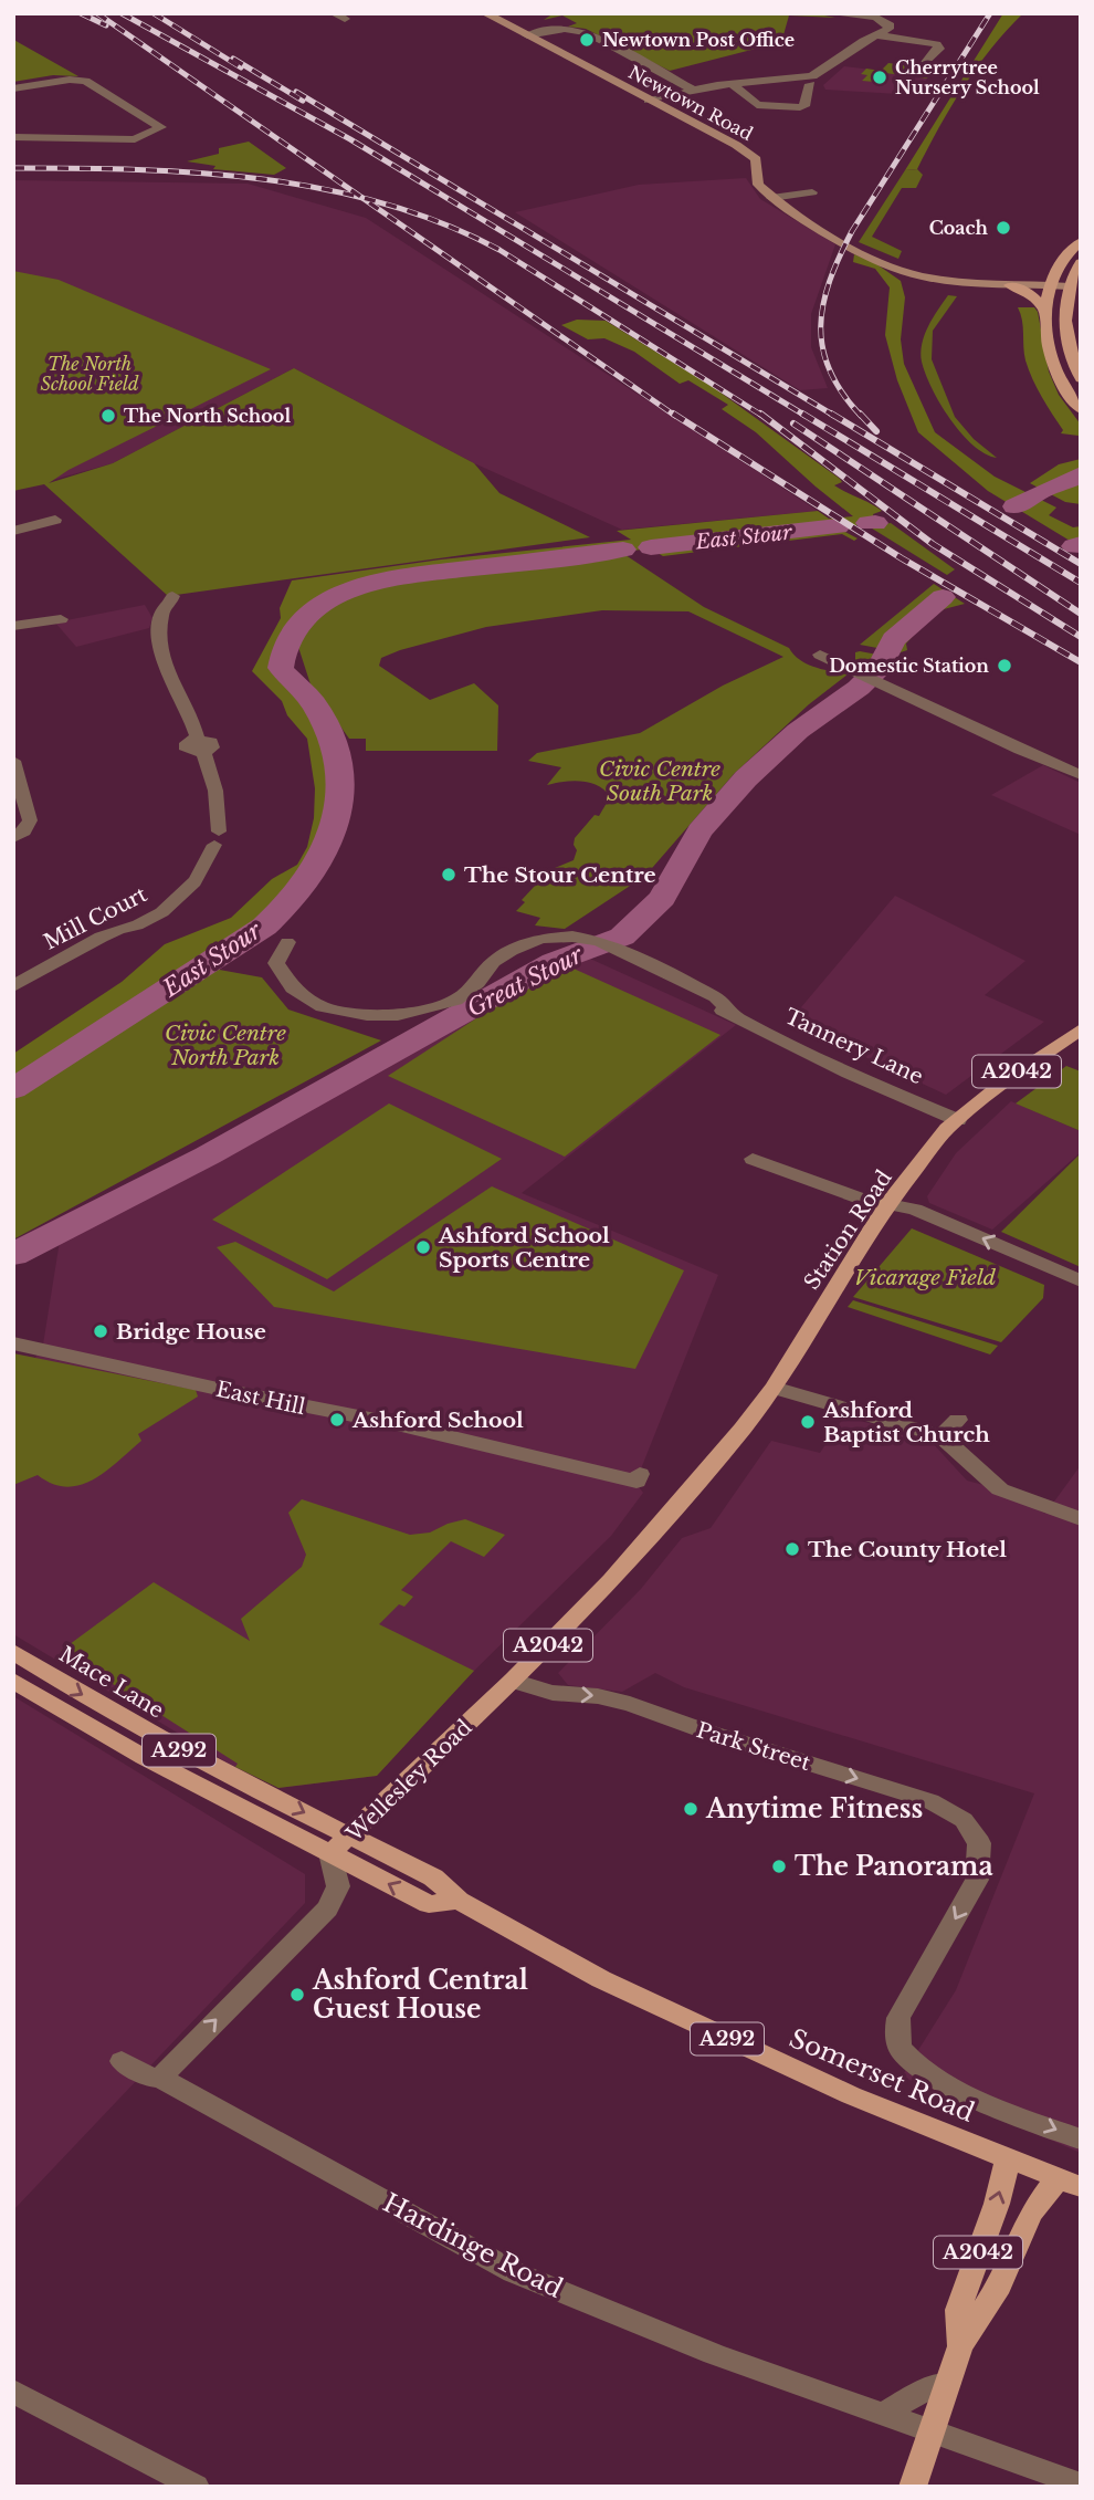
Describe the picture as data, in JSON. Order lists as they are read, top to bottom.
{
  "streets": {
    "main road": [
      "A2042",
      "Station Road",
      "Mace Lane",
      "A292",
      "Wellesley Road",
      "Somerset Road"
    ],
    "street": [
      "Newtown Road",
      "Mill Court",
      "Tannery Lane",
      "East Hill",
      "Park Street",
      "Hardinge Road"
    ]
  },
  "crossings": [
    ["Tannery Lane", "Station Road"],
    ["A2042", "Somerset Road"],
    ["A2042", "Hardinge Road"],
    ["Station Road", "Wellesley Road"],
    ["Mace Lane", "Wellesley Road"],
    ["Mace Lane", "Somerset Road"],
    ["Park Street", "Wellesley Road"],
    ["A292", "Wellesley Road"],
    ["A292", "Somerset Road"],
    ["Wellesley Road", "Somerset Road"],
    ["Wellesley Road", "Hardinge Road"]
  ],
  "water": ["East Stour", "Great Stour"],
  "parks": [
    "The North School Field",
    "Civic Centre South Park",
    "Civic Centre North Park",
    "Vicarage Field"
  ],
  "places": [
    "Newtown Post Office",
    "Cherrytree Nursery School",
    "Coach",
    "The North School",
    "Domestic Station",
    "The Stour Centre",
    "Ashford School Sports Centre",
    "Bridge House",
    "Ashford School",
    "Ashford Baptist Church",
    "The County Hotel",
    "Anytime Fitness",
    "The Panorama",
    "Ashford Central Guest House"
  ]
}
